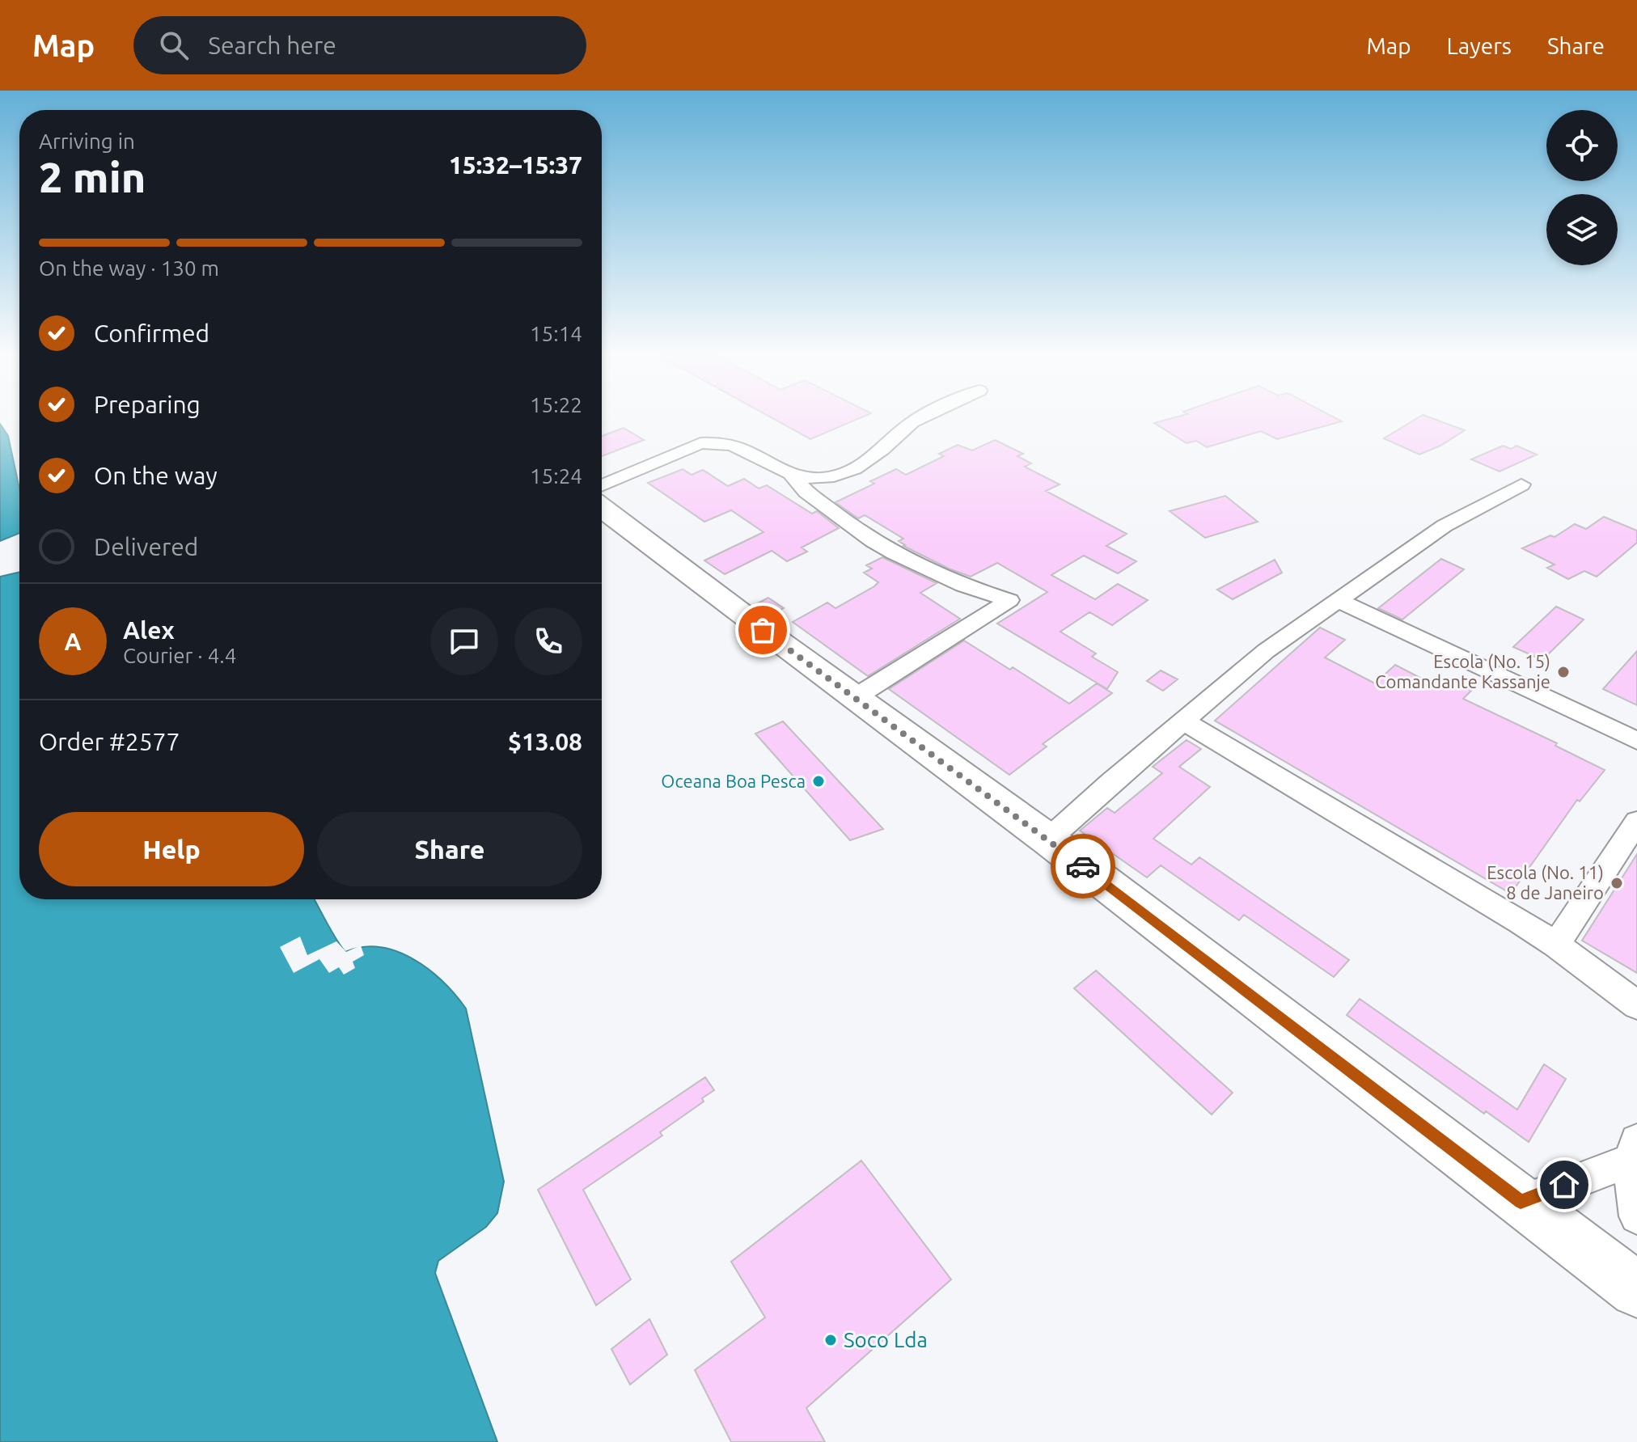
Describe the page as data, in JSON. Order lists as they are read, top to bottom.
{
  "places": [
    "Escola (No. 15) Comandante Kassanje",
    "Oceana Boa Pesca",
    "Escola (No. 11) 8 de Janeiro",
    "Soco Lda"
  ],
  "page": {
    "header": "Map",
    "search": "Search here",
    "nav": ["Map", "Layers", "Share"],
    "heading": ["2 min", "Arriving in", "15:32–15:37"],
    "panel": [
      "Alex",
      "Courier · 4.4",
      "Order #2577",
      "$13.08"
    ],
    "bar": "On the way · 130 m",
    "list": [
      ["Confirmed", "15:14"],
      ["Preparing", "15:22"],
      ["On the way", "15:24"],
      "Delivered"
    ],
    "round": "A",
    "buttons": ["Help", "Share"]
  }
}
